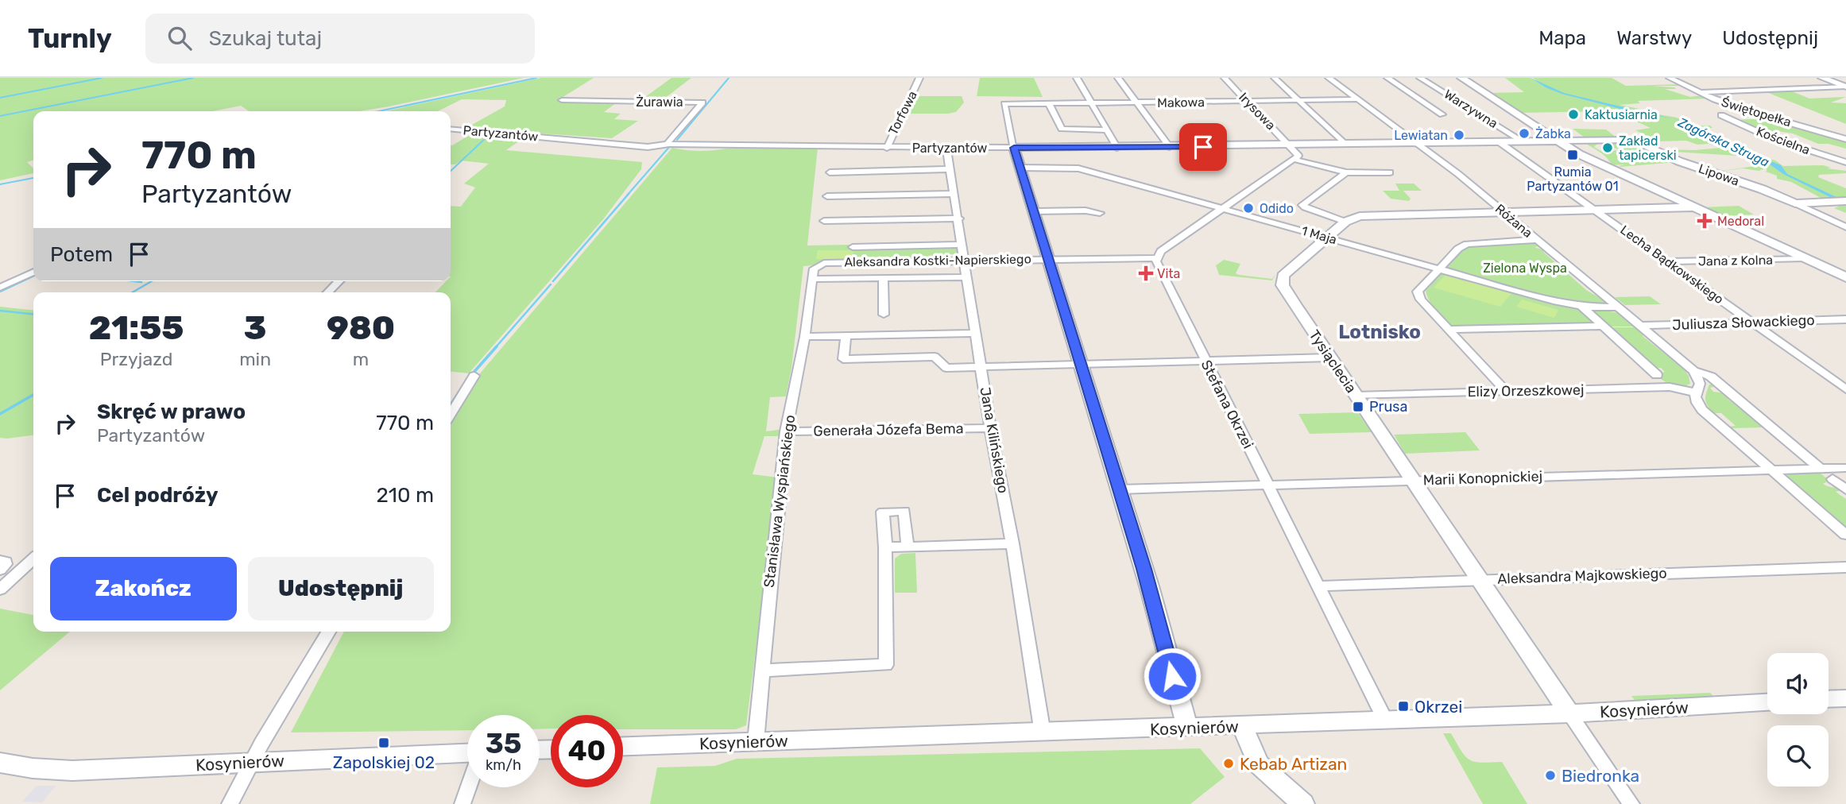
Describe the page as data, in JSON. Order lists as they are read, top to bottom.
{
  "streets": {
    "street": [
      "Żurawia",
      "Makowa",
      "Warzywna",
      "Irysowa",
      "Świętopełka",
      "Torfowa",
      "Partyzantów",
      "Kościelna",
      "Lipowa",
      "Różana",
      "1 Maja",
      "Aleksandra Kostki-Napierskiego",
      "Jana z Kolna",
      "Lecha Bądkowskiego",
      "Juliusza Słowackiego",
      "Tysiąclecia",
      "Elizy Orzeszkowej",
      "Stefana Okrzei",
      "Generała Józefa Bema",
      "Jana Kilińskiego",
      "Marii Konopnickiej",
      "Stanisława Wyspiańskiego",
      "Aleksandra Majkowskiego",
      "Kosynierów"
    ]
  },
  "crossings": [
    ["Żurawia", "Partyzantów"],
    ["Makowa", "Irysowa"],
    ["Makowa", "Partyzantów"],
    ["Makowa", "Różana"],
    ["Warzywna", "Partyzantów"],
    ["Irysowa", "Partyzantów"],
    ["Torfowa", "Partyzantów"],
    ["Partyzantów", "Lipowa"],
    ["Partyzantów", "Różana"],
    ["Partyzantów", "Lecha Bądkowskiego"],
    ["Partyzantów", "Jana Kilińskiego"],
    ["Różana", "1 Maja"],
    ["Różana", "Juliusza Słowackiego"],
    ["Różana", "Tysiąclecia"],
    ["Różana", "Marii Konopnickiej"],
    ["1 Maja", "Tysiąclecia"],
    ["Aleksandra Kostki-Napierskiego", "Stefana Okrzei"],
    ["Aleksandra Kostki-Napierskiego", "Jana Kilińskiego"],
    ["Aleksandra Kostki-Napierskiego", "Stanisława Wyspiańskiego"],
    ["Jana z Kolna", "Lecha Bądkowskiego"],
    ["Lecha Bądkowskiego", "Juliusza Słowackiego"],
    ["Lecha Bądkowskiego", "Tysiąclecia"],
    ["Tysiąclecia", "Elizy Orzeszkowej"],
    ["Tysiąclecia", "Marii Konopnickiej"],
    ["Tysiąclecia", "Aleksandra Majkowskiego"],
    ["Tysiąclecia", "Kosynierów"],
    ["Stefana Okrzei", "Marii Konopnickiej"],
    ["Stefana Okrzei", "Aleksandra Majkowskiego"],
    ["Stefana Okrzei", "Kosynierów"],
    ["Generała Józefa Bema", "Jana Kilińskiego"],
    ["Generała Józefa Bema", "Stanisława Wyspiańskiego"],
    ["Jana Kilińskiego", "Kosynierów"],
    ["Stanisława Wyspiańskiego", "Kosynierów"]
  ],
  "districts": ["Lotnisko"],
  "water": ["Zagórska Struga"],
  "parks": ["Zielona Wyspa"],
  "places": {
    "other": [
      "Kaktusiarnia",
      "Żabka",
      "Lewiatan",
      "Zakład tapicerski",
      "Odido",
      "Kebab Artizan",
      "Biedronka"
    ],
    "transit": [
      "Rumia Partyzantów 01",
      "Prusa",
      "Okrzei",
      "Zapolskiej 02"
    ],
    "health": ["Medoral", "Vita"]
  },
  "page": {
    "header": "Turnly",
    "search": "Szukaj tutaj",
    "nav": ["Mapa", "Warstwy", "Udostępnij"],
    "turn": ["770 m", "Partyzantów"],
    "then": "Potem",
    "eta": [
      "21:55",
      "Przyjazd",
      "3",
      "min",
      "980",
      "m"
    ],
    "list": [
      {
        "name": "Skręć w prawo",
        "note": "Partyzantów",
        "value": "770 m"
      },
      {
        "name": "Cel podróży",
        "value": "210 m"
      }
    ],
    "buttons": ["Zakończ", "Udostępnij"],
    "speed": "35 km/h",
    "limit": "40"
  }
}
